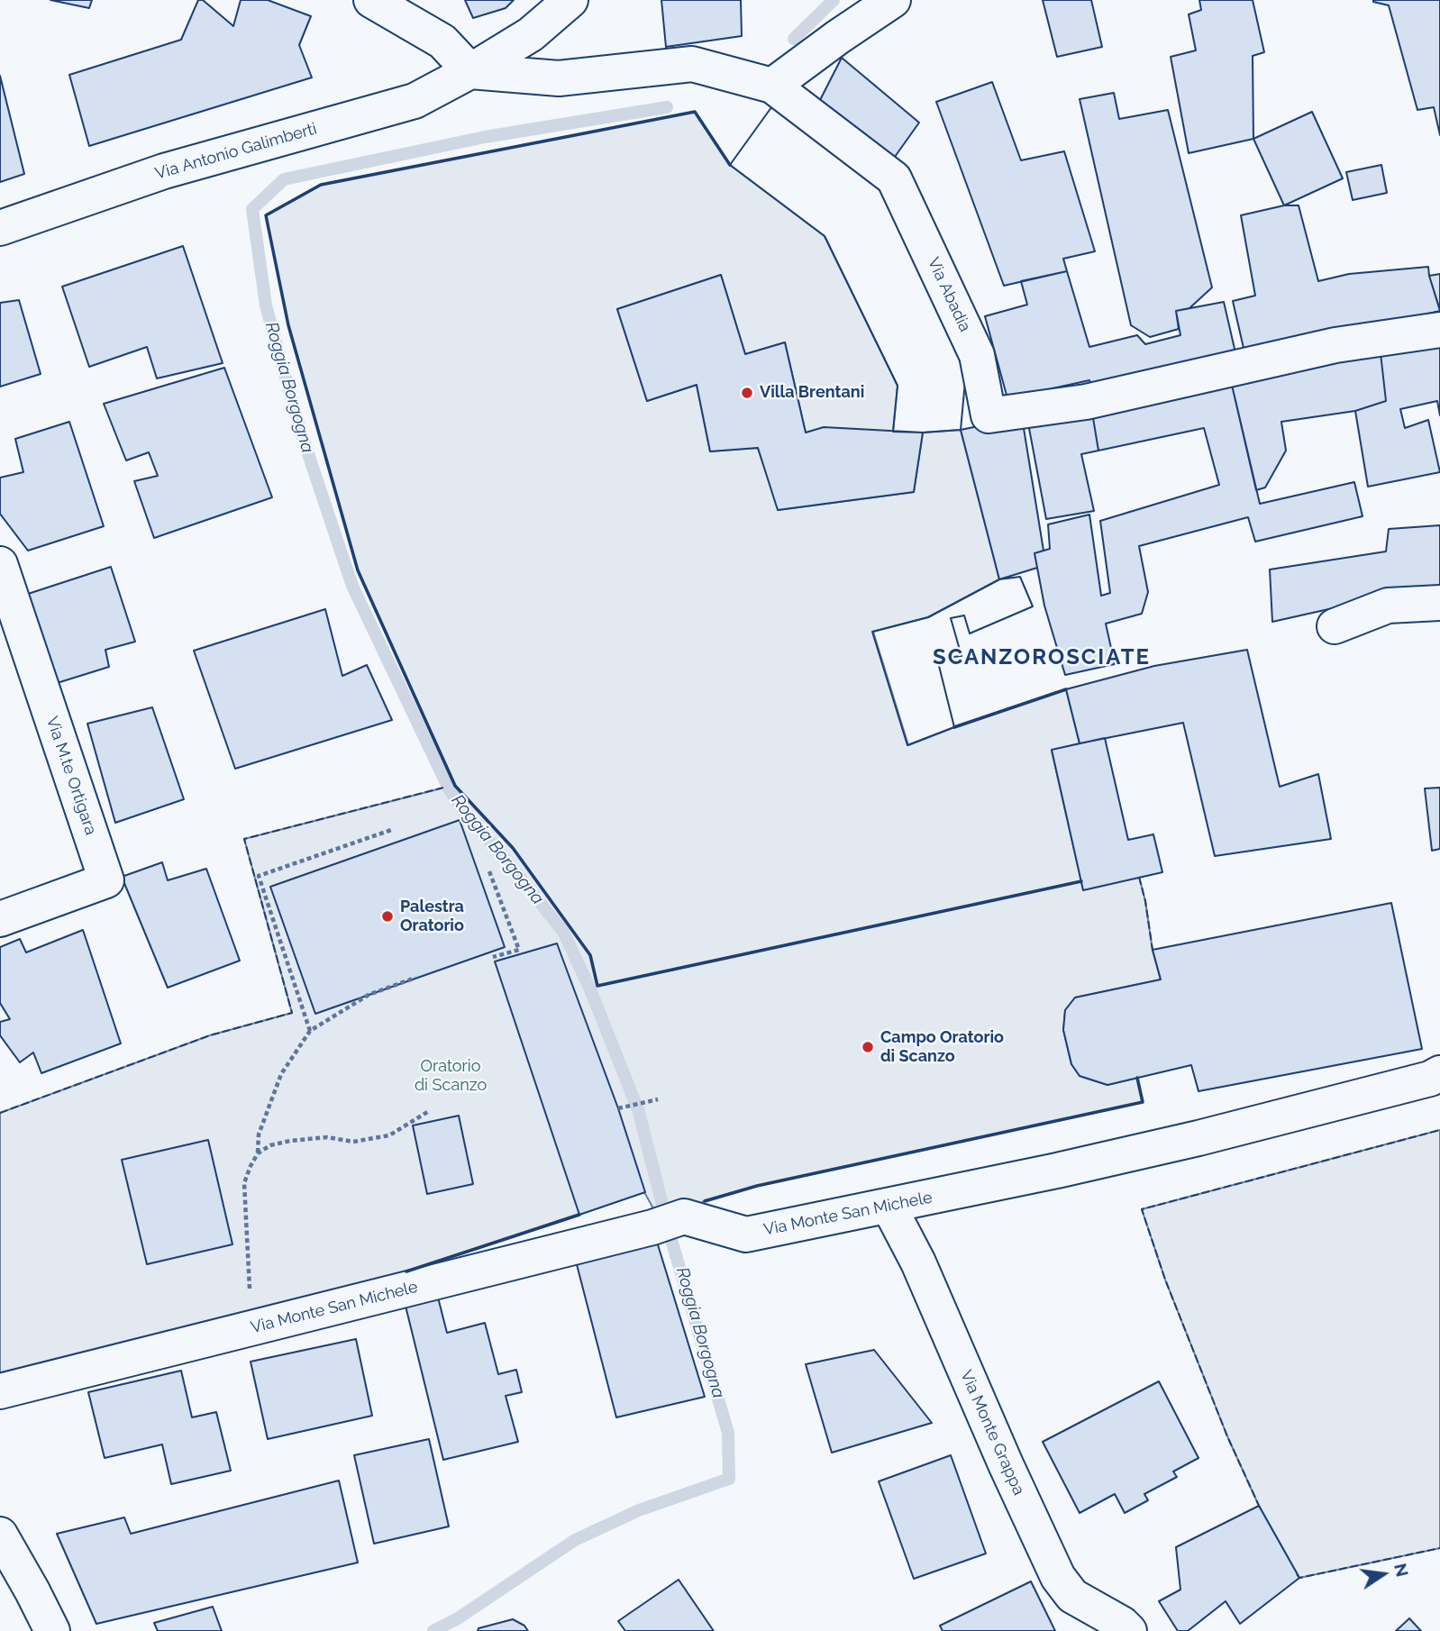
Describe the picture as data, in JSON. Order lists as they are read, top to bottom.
{
  "streets": {
    "street": [
      "Via Antonio Galimberti",
      "Via Abadia",
      "Via M.te Ortigara",
      "Via Monte San Michele",
      "Via Monte Grappa"
    ]
  },
  "crossings": [
    ["Via Antonio Galimberti", "Via Abadia"],
    ["Via Monte San Michele", "Via Monte Grappa"]
  ],
  "districts": ["SCANZOROSCIATE"],
  "water": ["Roggia Borgogna"],
  "parks": ["Oratorio di Scanzo"],
  "places": ["Villa Brentani", "Palestra Oratorio", "Campo Oratorio di Scanzo"],
  "north": "right"
}
